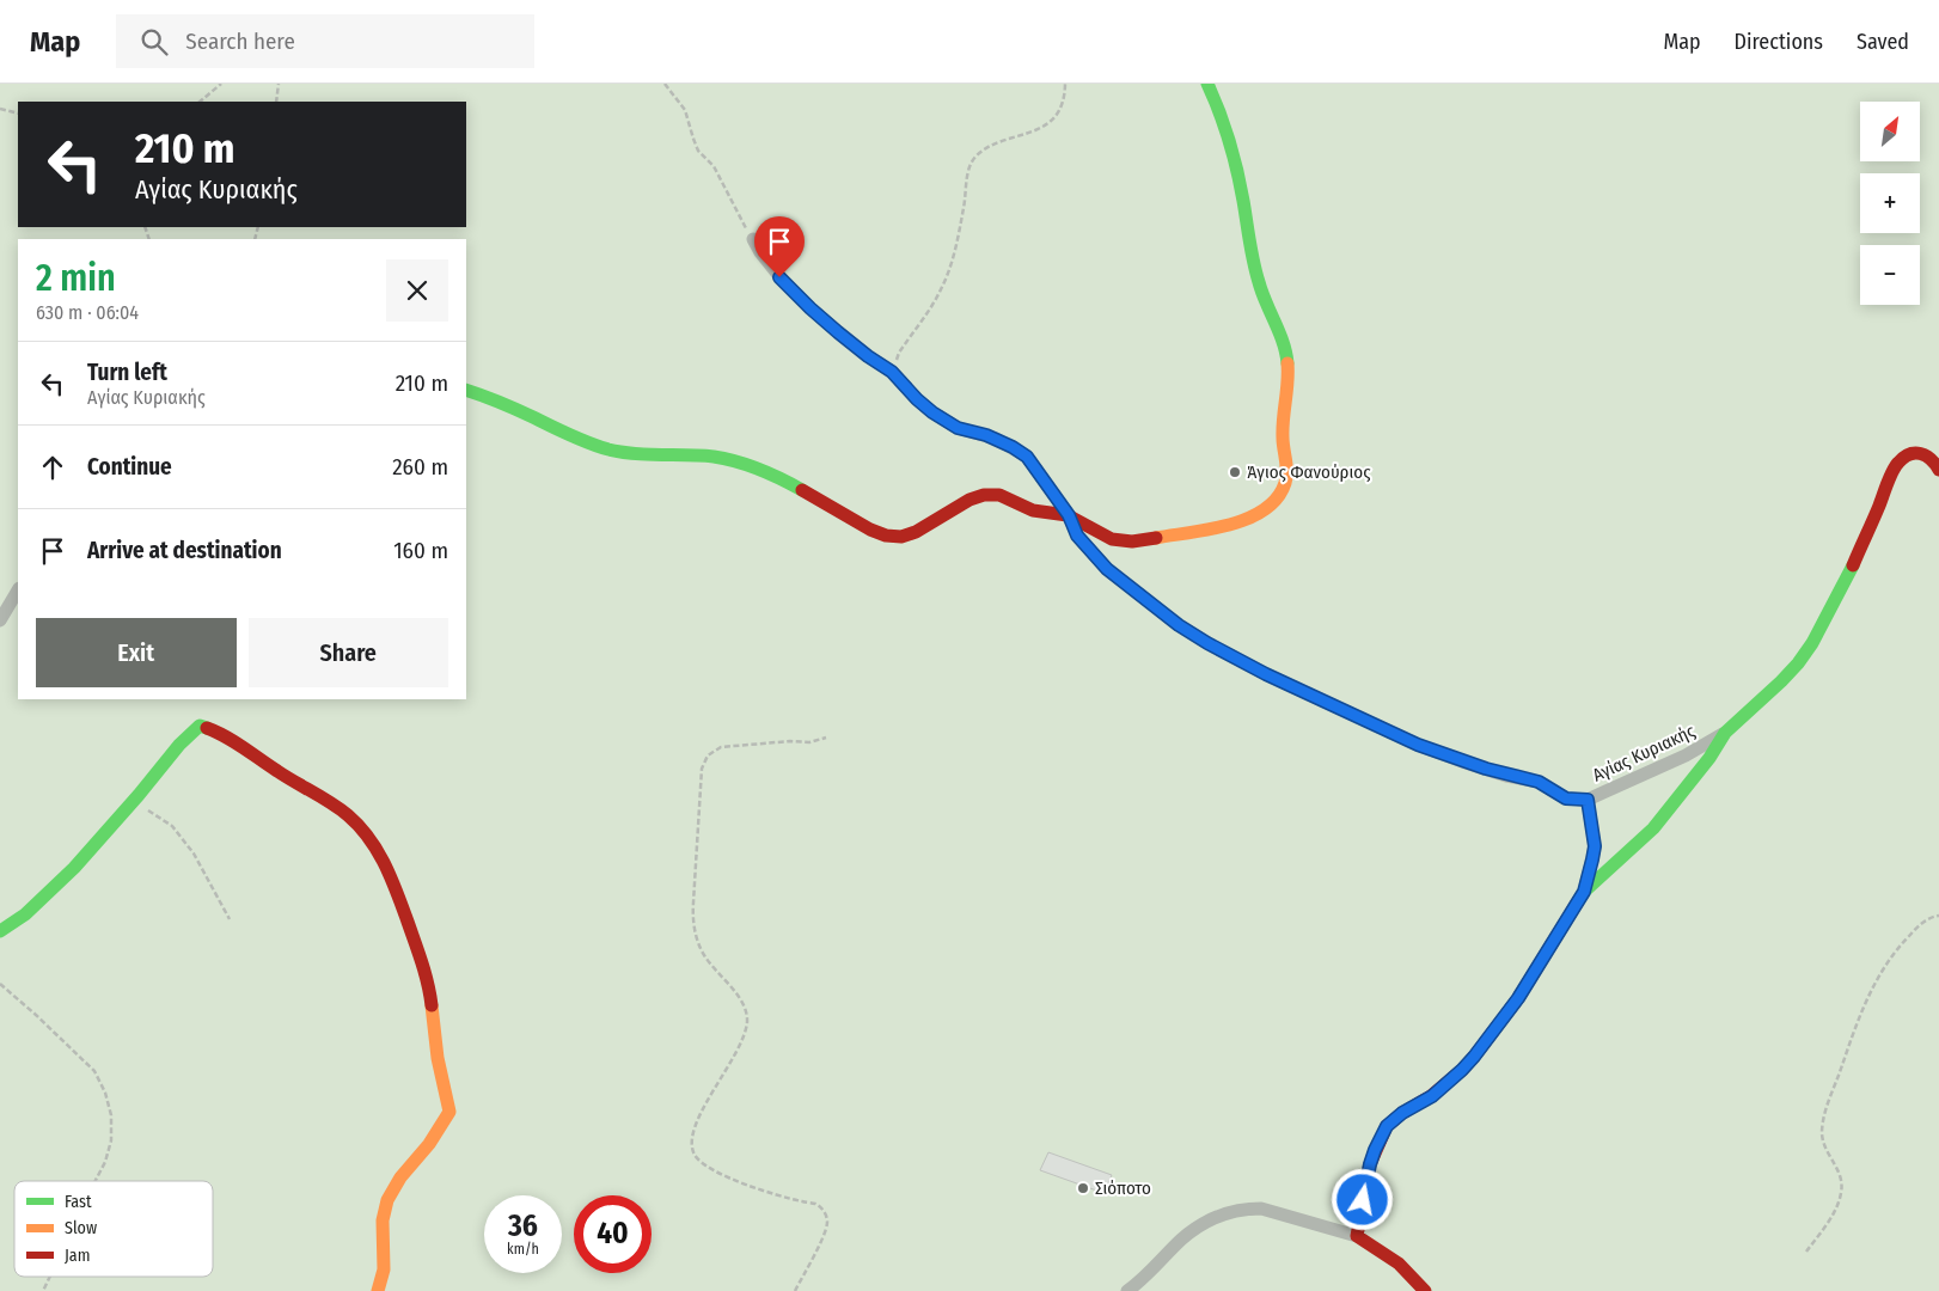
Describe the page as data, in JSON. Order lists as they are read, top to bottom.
{
  "streets": {
    "street": ["Αγίας Κυριακής"]
  },
  "places": ["Άγιος Φανούριος", "Σιόποτο"],
  "legend": ["Fast", "Slow", "Jam"],
  "north": "top right",
  "page": {
    "header": "Map",
    "search": "Search here",
    "nav": ["Map", "Directions", "Saved"],
    "map_buttons": ["+", "−"],
    "turn": ["210 m", "Αγίας Κυριακής"],
    "heading": ["2 min", "630 m · 06:04"],
    "list": [
      {
        "name": "Turn left",
        "note": "Αγίας Κυριακής",
        "value": "210 m"
      },
      {
        "name": "Continue",
        "value": "260 m"
      },
      {
        "name": "Arrive at destination",
        "value": "160 m"
      }
    ],
    "buttons": ["Exit", "Share"],
    "speed": "36 km/h",
    "limit": "40"
  }
}
